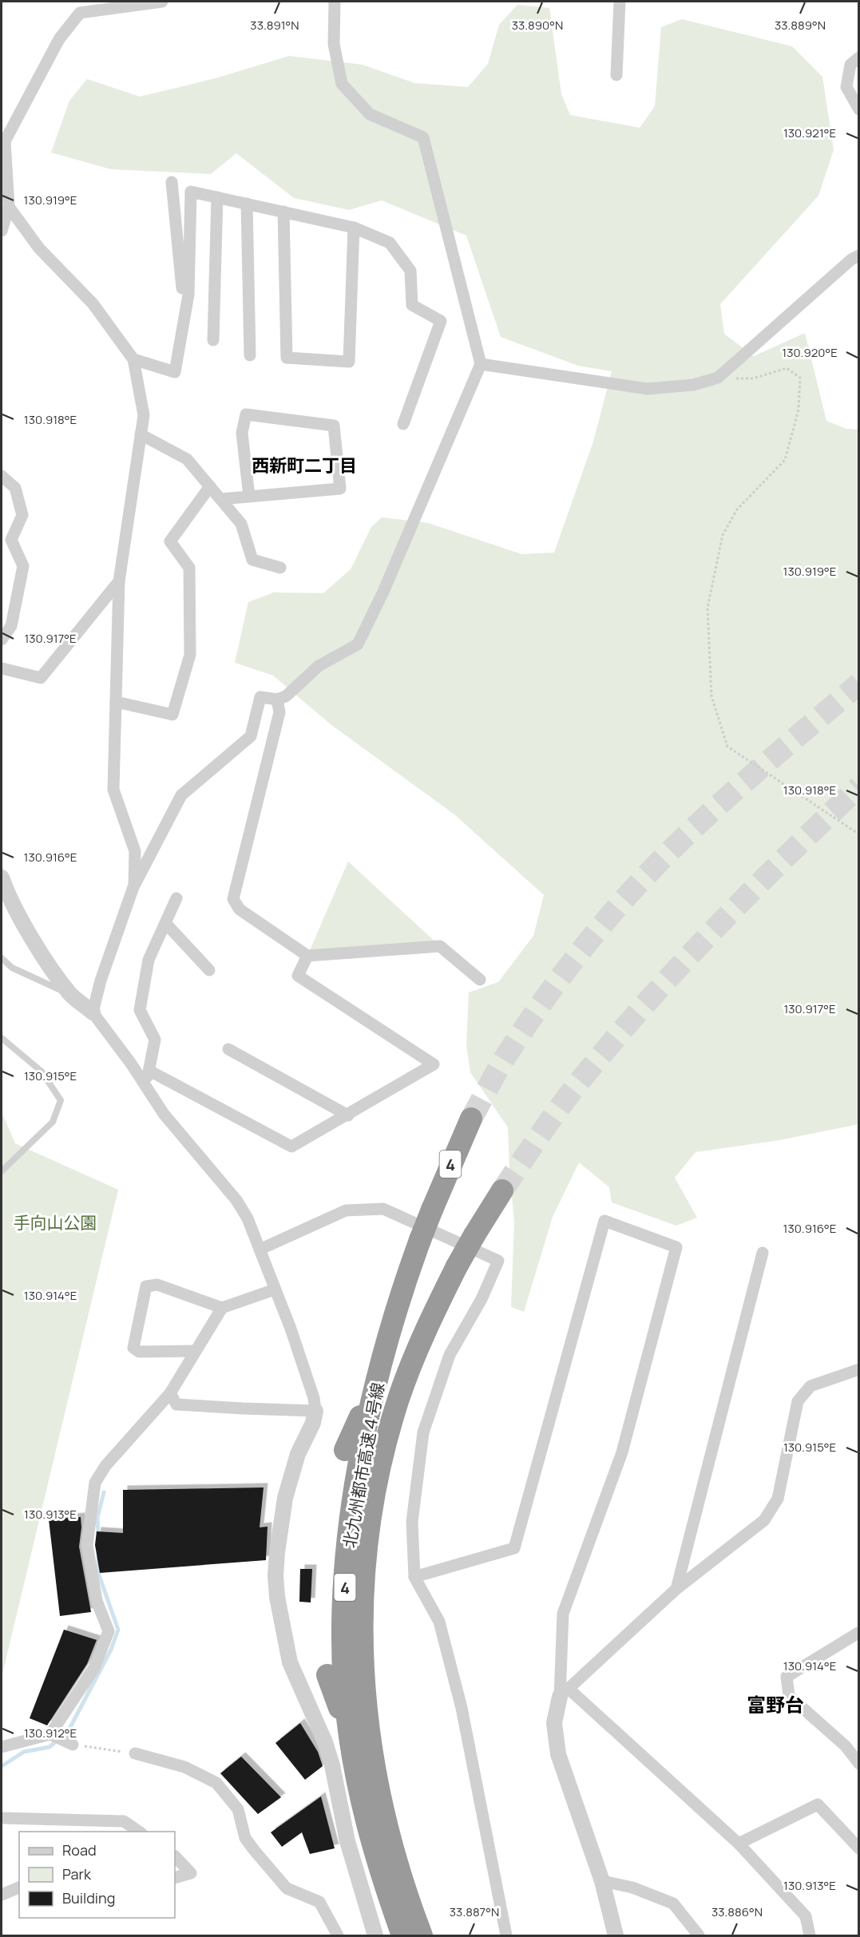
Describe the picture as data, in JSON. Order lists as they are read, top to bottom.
{
  "streets": {
    "highway": ["4", "北九州都市高速４号線"]
  },
  "districts": ["西新町二丁目", "富野台"],
  "parks": ["手向山公園"],
  "legend": ["Road", "Park", "Building"],
  "coordinates": [
    "33.891°N",
    "33.890°N",
    "33.889°N",
    "130.921°E",
    "130.919°E",
    "130.920°E",
    "130.918°E",
    "130.917°E",
    "130.916°E",
    "130.915°E",
    "130.914°E",
    "130.913°E",
    "130.912°E",
    "33.887°N",
    "33.886°N"
  ]
}
